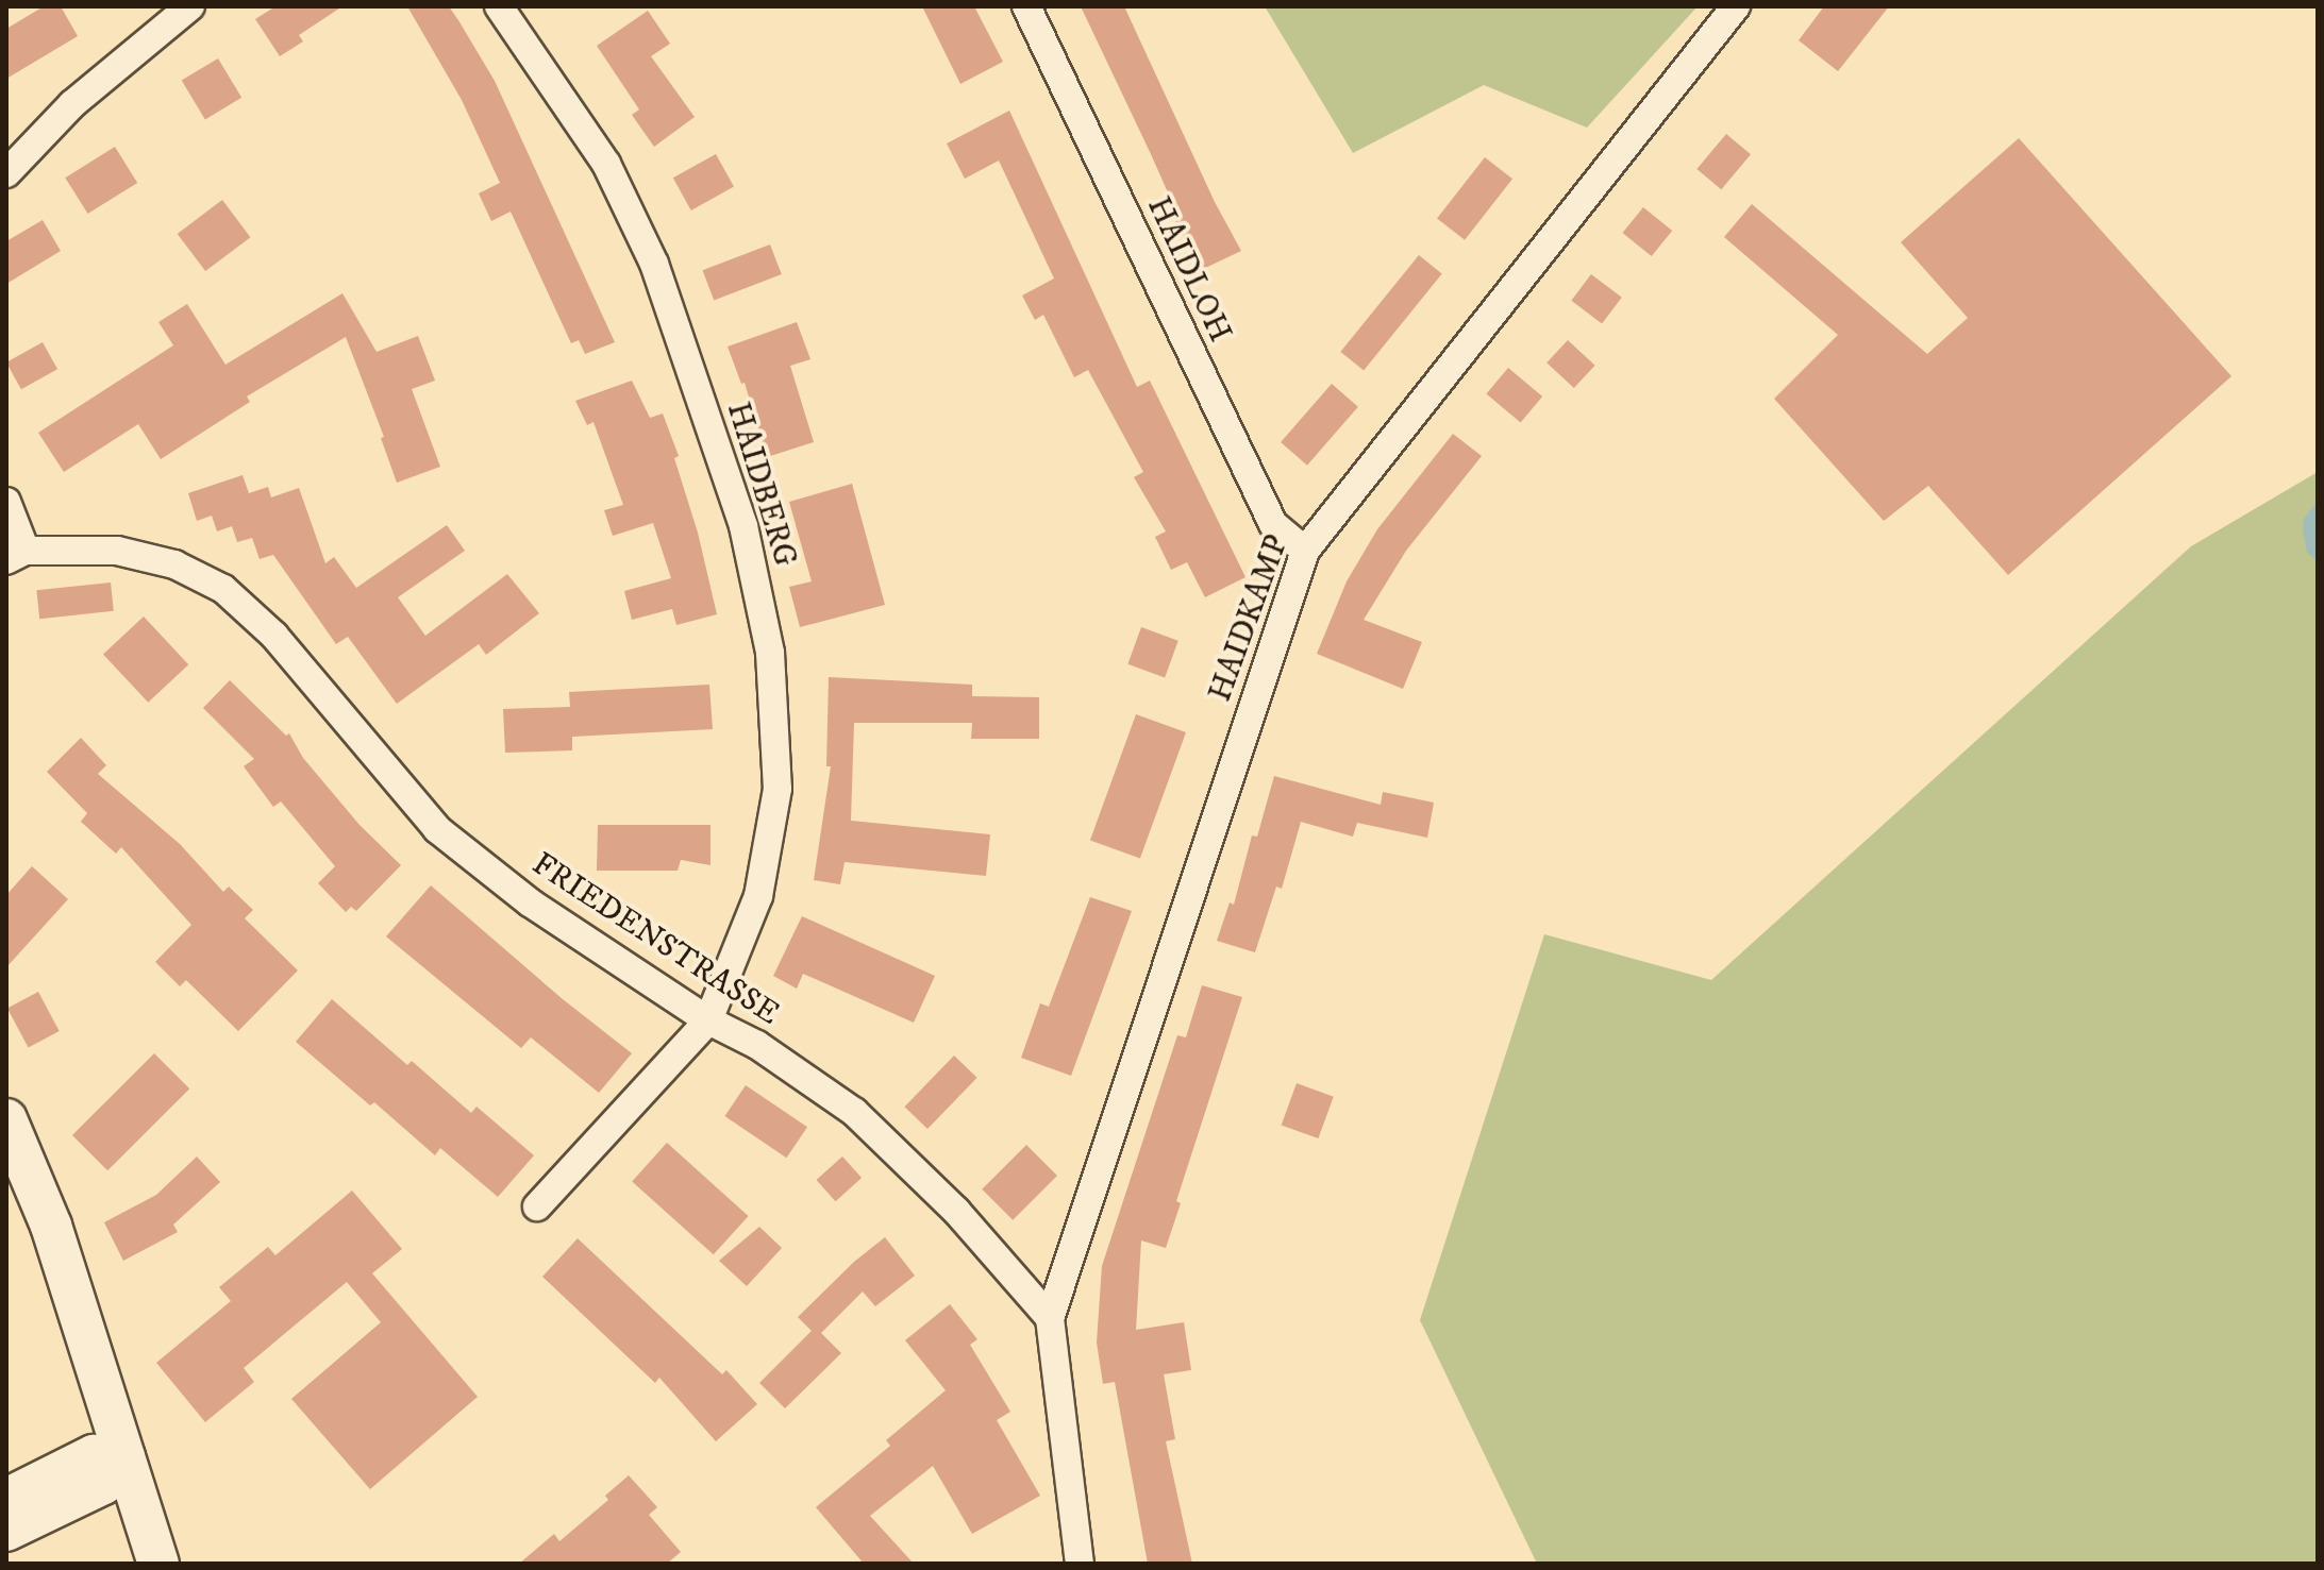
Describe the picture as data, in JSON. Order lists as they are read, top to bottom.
{
  "streets": {
    "street": [
      "HAIDLOH",
      "HAIDBERG",
      "HAIDKAMP",
      "FRIEDENSTRASSE"
    ]
  },
  "crossings": [
    ["HAIDLOH", "HAIDKAMP"],
    ["HAIDBERG", "FRIEDENSTRASSE"],
    ["HAIDKAMP", "FRIEDENSTRASSE"]
  ]
}
